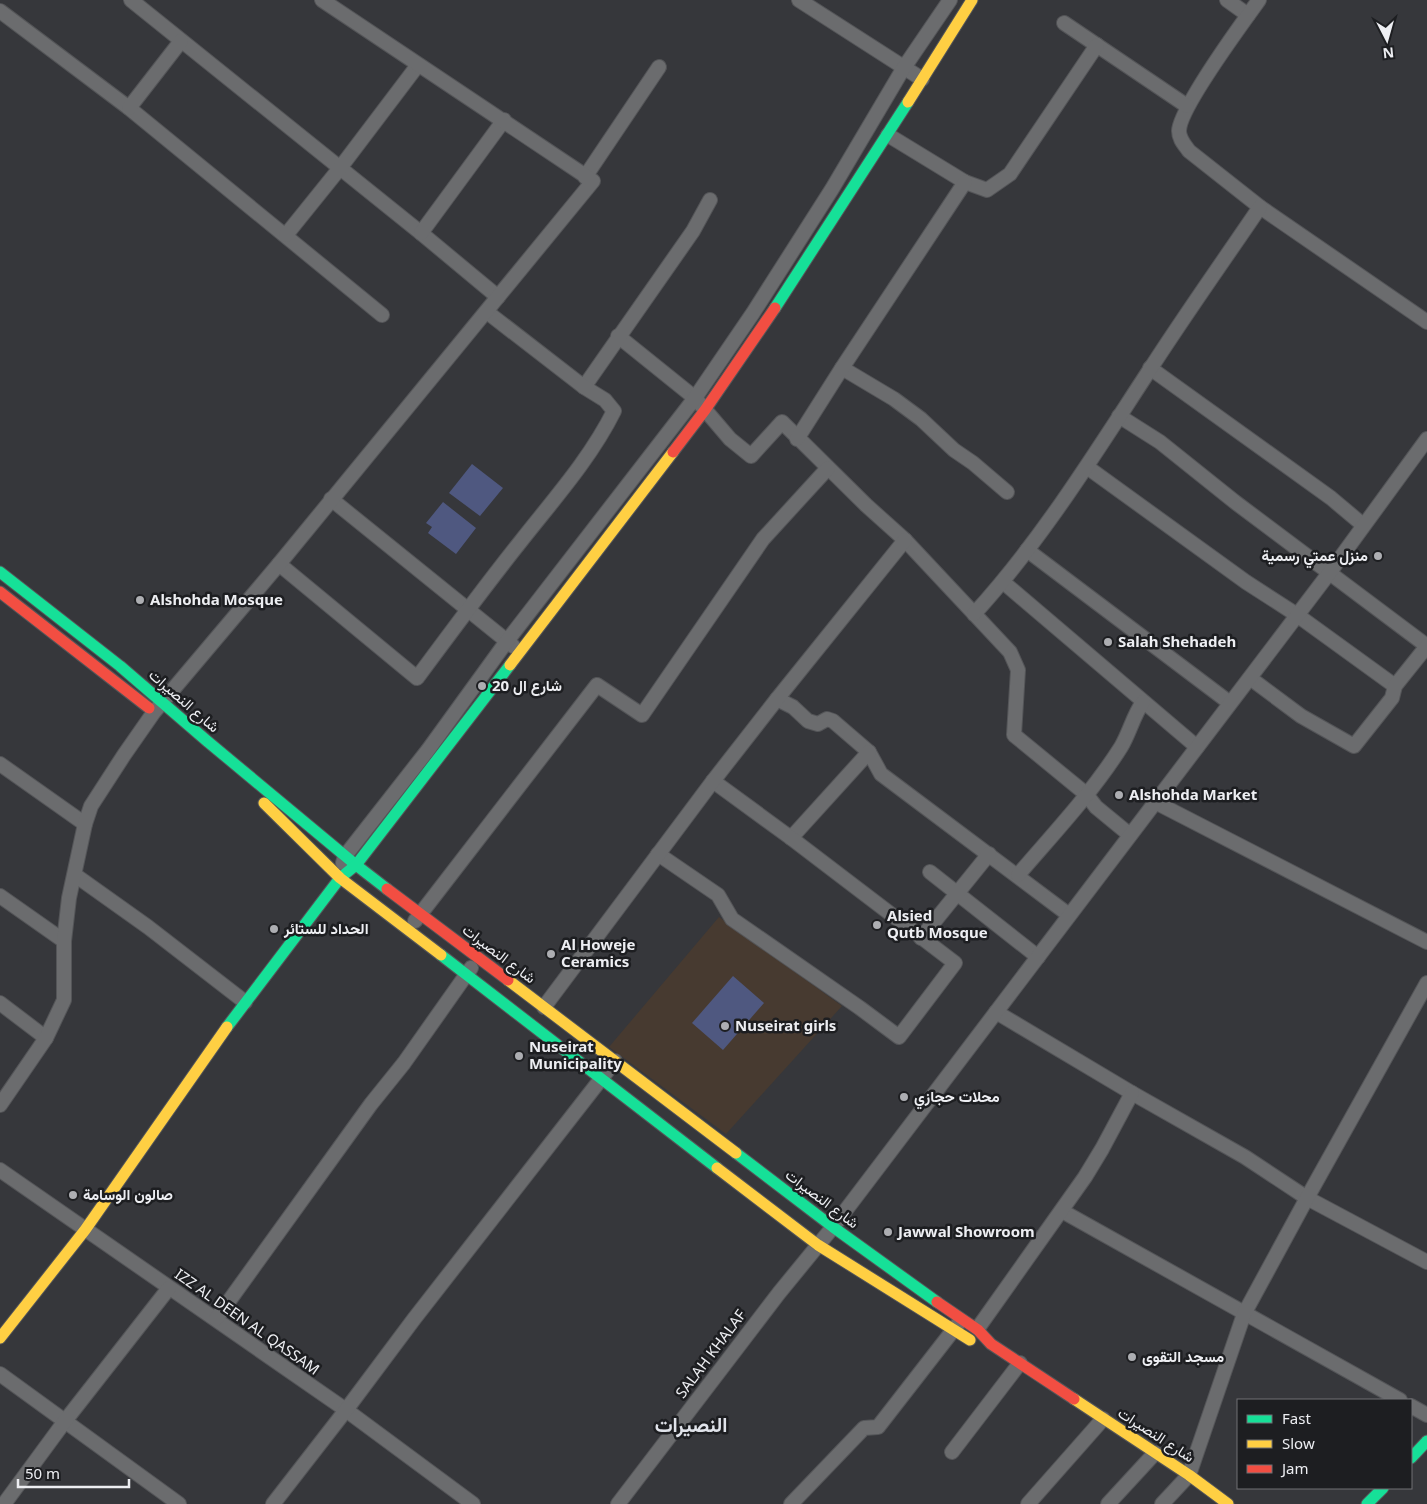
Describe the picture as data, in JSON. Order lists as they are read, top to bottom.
{
  "streets": {
    "main road": ["شارع النصيرات"],
    "street": ["IZZ AL DEEN AL QASSAM", "SALAH KHALAF"]
  },
  "crossings": [
    ["شارع النصيرات", "SALAH KHALAF"]
  ],
  "districts": ["النصيرات"],
  "places": [
    "منزل عمتي رسمية",
    "Alshohda Mosque",
    "Salah Shehadeh",
    "شارع ال 20",
    "Alshohda Market",
    "Alsied Qutb Mosque",
    "الحداد للستائر",
    "Al Howeje Ceramics",
    "Nuseirat girls",
    "Nuseirat Municipality",
    "محلات حجازي",
    "صالون الوسامة",
    "Jawwal Showroom",
    "مسجد التقوى"
  ],
  "legend": ["Fast", "Slow", "Jam"],
  "scale_bar": "50 m",
  "north": "bottom"
}
